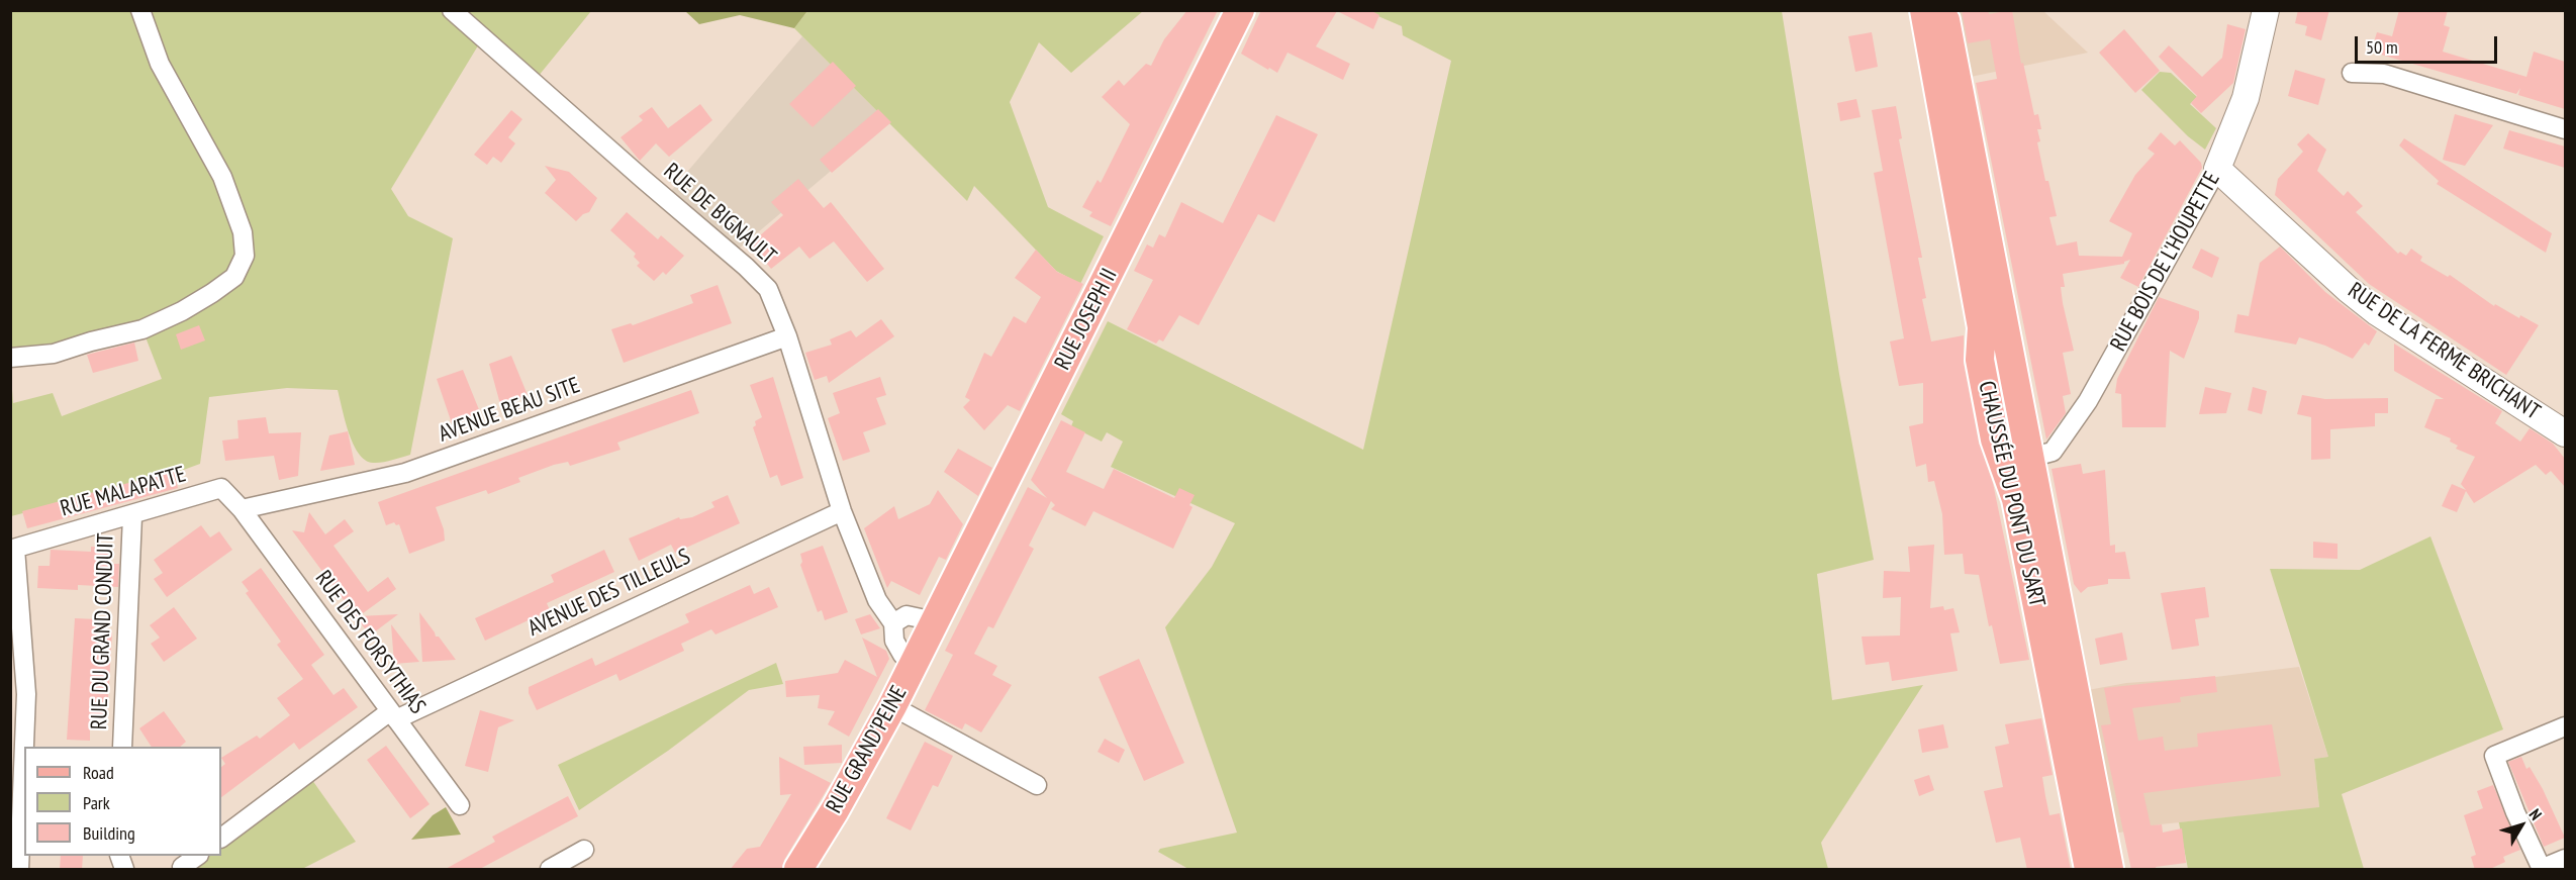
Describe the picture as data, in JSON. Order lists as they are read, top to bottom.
{
  "streets": {
    "main road": ["RUE JOSEPH II", "CHAUSSÉE DU PONT DU SART", "RUE GRAND'PEINE"],
    "street": [
      "RUE DE BIGNAULT",
      "RUE BOIS DE L'HOUPETTE",
      "RUE DE LA FERME BRICHANT",
      "AVENUE BEAU SITE",
      "RUE MALAPATTE",
      "AVENUE DES TILLEULS",
      "RUE DU GRAND CONDUIT",
      "RUE DES FORSYTHIAS"
    ]
  },
  "crossings": [
    ["RUE DE BIGNAULT", "AVENUE BEAU SITE"],
    ["RUE DE BIGNAULT", "AVENUE DES TILLEULS"],
    ["RUE DE BIGNAULT", "RUE GRAND'PEINE"],
    ["RUE BOIS DE L'HOUPETTE", "RUE DE LA FERME BRICHANT"],
    ["RUE BOIS DE L'HOUPETTE", "CHAUSSÉE DU PONT DU SART"],
    ["RUE JOSEPH II", "RUE GRAND'PEINE"],
    ["AVENUE BEAU SITE", "RUE MALAPATTE"],
    ["AVENUE BEAU SITE", "RUE DES FORSYTHIAS"],
    ["RUE MALAPATTE", "RUE DU GRAND CONDUIT"],
    ["RUE MALAPATTE", "RUE DES FORSYTHIAS"],
    ["AVENUE DES TILLEULS", "RUE DES FORSYTHIAS"]
  ],
  "legend": ["Road", "Park", "Building"],
  "scale_bar": "50 m",
  "north": "top right"
}
